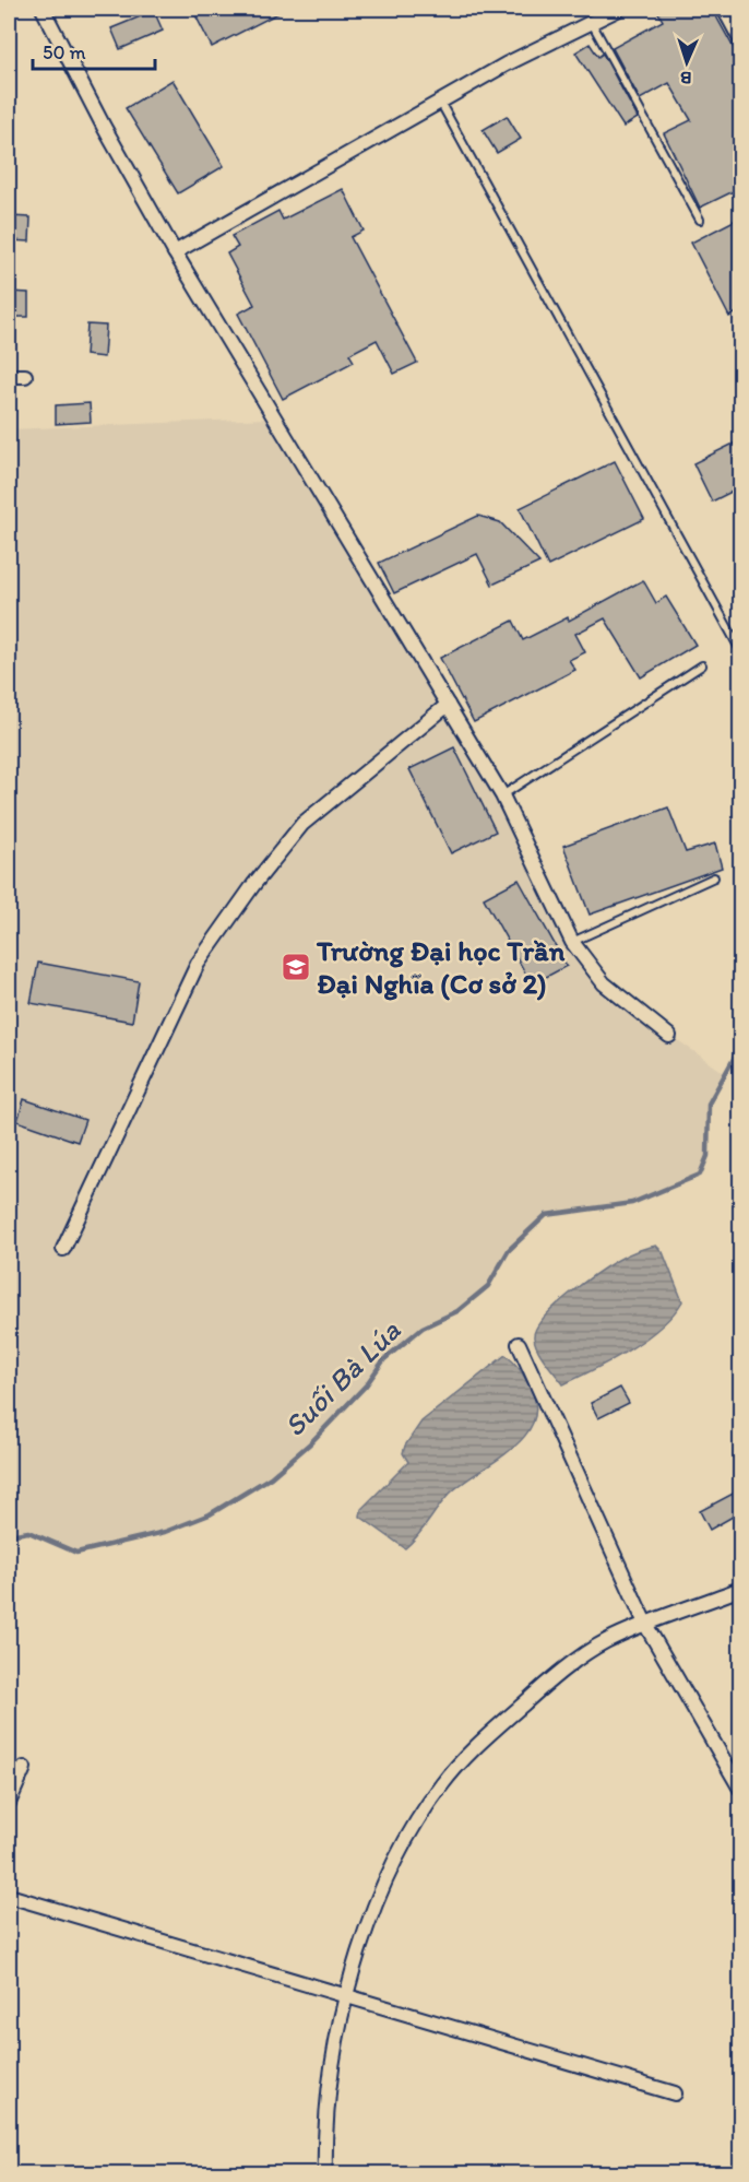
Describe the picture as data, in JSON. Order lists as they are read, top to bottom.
{
  "water": ["Suối Bà Lúa"],
  "places": {
    "school or university": ["Trường Đại học Trần Đại Nghĩa (Cơ sở 2)"]
  },
  "scale_bar": "50 m",
  "north": "bottom"
}
